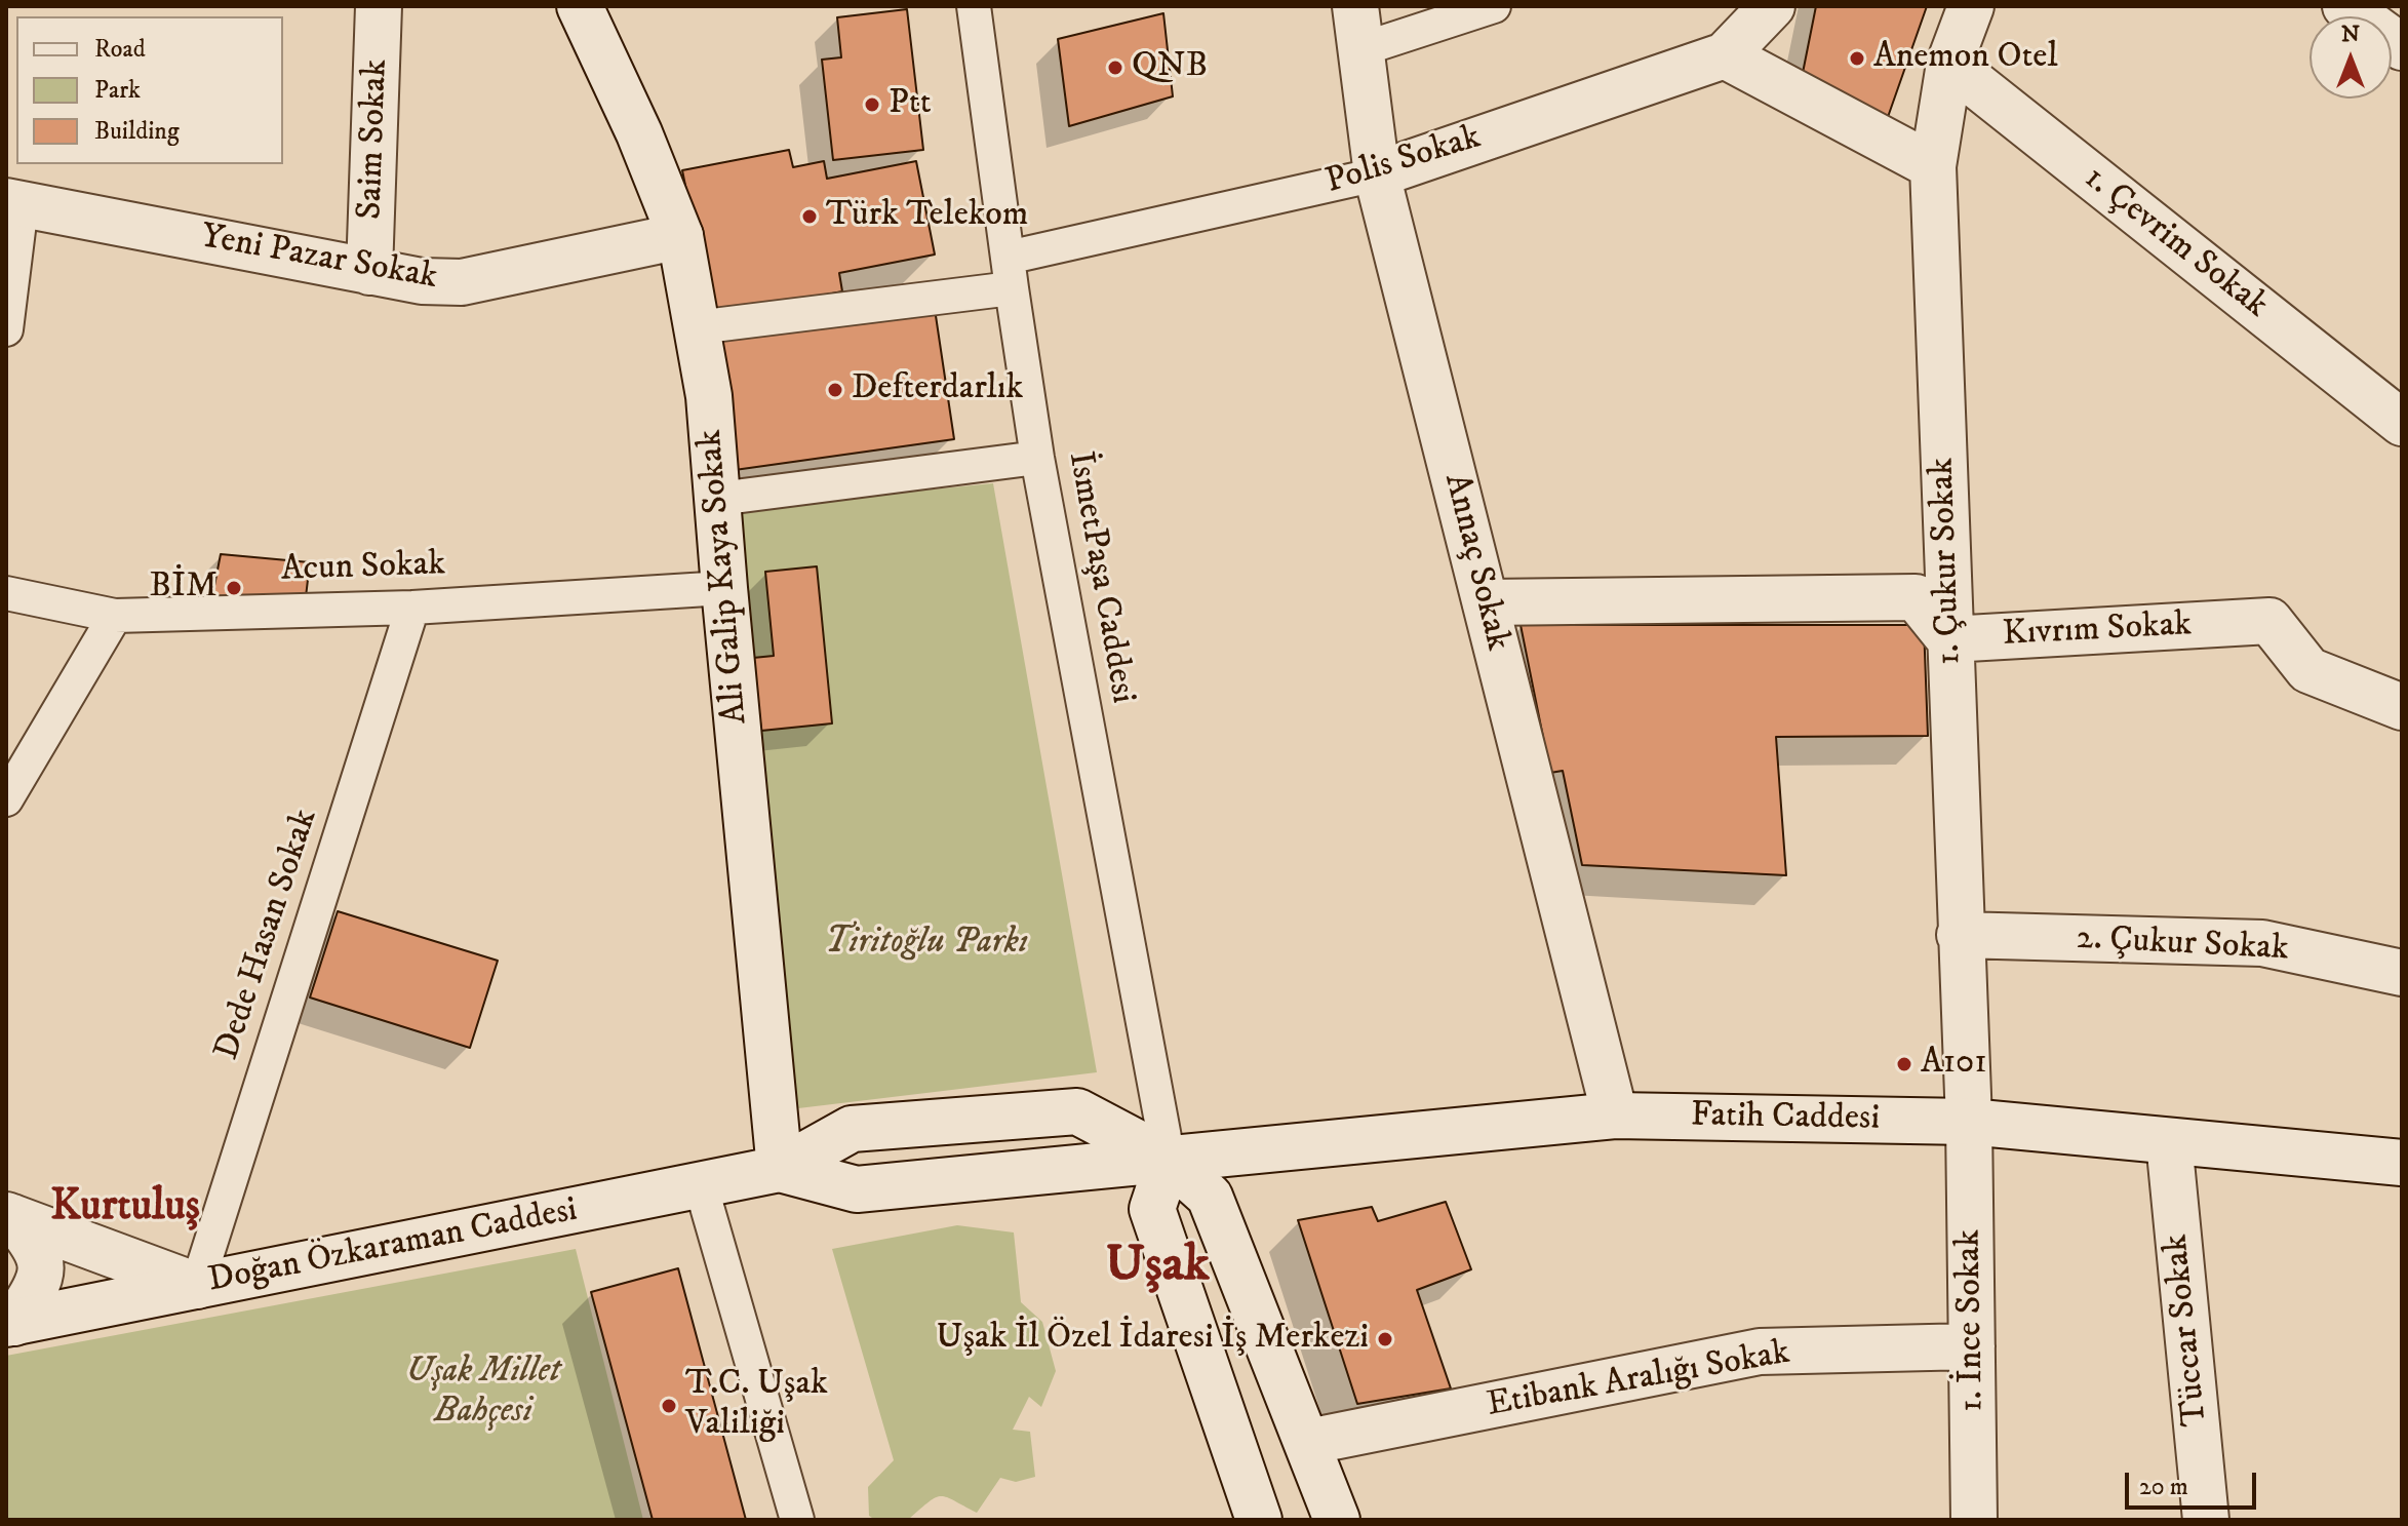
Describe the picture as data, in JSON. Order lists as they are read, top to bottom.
{
  "streets": {
    "street": [
      "Saim Sokak",
      "Polis Sokak",
      "1. Çevrim Sokak",
      "Yeni Pazar Sokak",
      "1. Çukur Sokak",
      "Annaç Sokak",
      "Acun Sokak",
      "Ali Galip Kaya Sokak",
      "İsmetPaşa Caddesi",
      "Kıvrım Sokak",
      "Dede Hasan Sokak",
      "2. Çukur Sokak",
      "Fatih Caddesi",
      "Doğan Özkaraman Caddesi",
      "1. İnce Sokak",
      "Tüccar Sokak",
      "Etibank Aralığı Sokak"
    ]
  },
  "crossings": [
    ["Saim Sokak", "Yeni Pazar Sokak"],
    ["Polis Sokak", "Annaç Sokak"],
    ["Polis Sokak", "Ali Galip Kaya Sokak"],
    ["Polis Sokak", "İsmetPaşa Caddesi"],
    ["1. Çevrim Sokak", "1. Çukur Sokak"],
    ["Yeni Pazar Sokak", "Ali Galip Kaya Sokak"],
    ["1. Çukur Sokak", "Kıvrım Sokak"],
    ["1. Çukur Sokak", "2. Çukur Sokak"],
    ["1. Çukur Sokak", "Fatih Caddesi"],
    ["1. Çukur Sokak", "1. İnce Sokak"],
    ["Annaç Sokak", "Fatih Caddesi"],
    ["Acun Sokak", "Ali Galip Kaya Sokak"],
    ["Acun Sokak", "Dede Hasan Sokak"],
    ["Ali Galip Kaya Sokak", "Doğan Özkaraman Caddesi"],
    ["İsmetPaşa Caddesi", "Fatih Caddesi"],
    ["İsmetPaşa Caddesi", "Doğan Özkaraman Caddesi"],
    ["Dede Hasan Sokak", "Doğan Özkaraman Caddesi"],
    ["Fatih Caddesi", "Doğan Özkaraman Caddesi"],
    ["Fatih Caddesi", "1. İnce Sokak"],
    ["Fatih Caddesi", "Tüccar Sokak"],
    ["1. İnce Sokak", "Etibank Aralığı Sokak"]
  ],
  "districts": ["Kurtuluş", "Uşak"],
  "parks": ["Tiritoğlu Parkı", "Uşak Millet Bahçesi"],
  "places": [
    "Anemon Otel",
    "QNB",
    "Ptt",
    "Türk Telekom",
    "Defterdarlık",
    "BİM",
    "A101",
    "Uşak İl Özel İdaresi İş Merkezi",
    "T.C. Uşak Valiliği"
  ],
  "legend": ["Road", "Park", "Building"],
  "scale_bar": "20 m",
  "north": "top"
}
